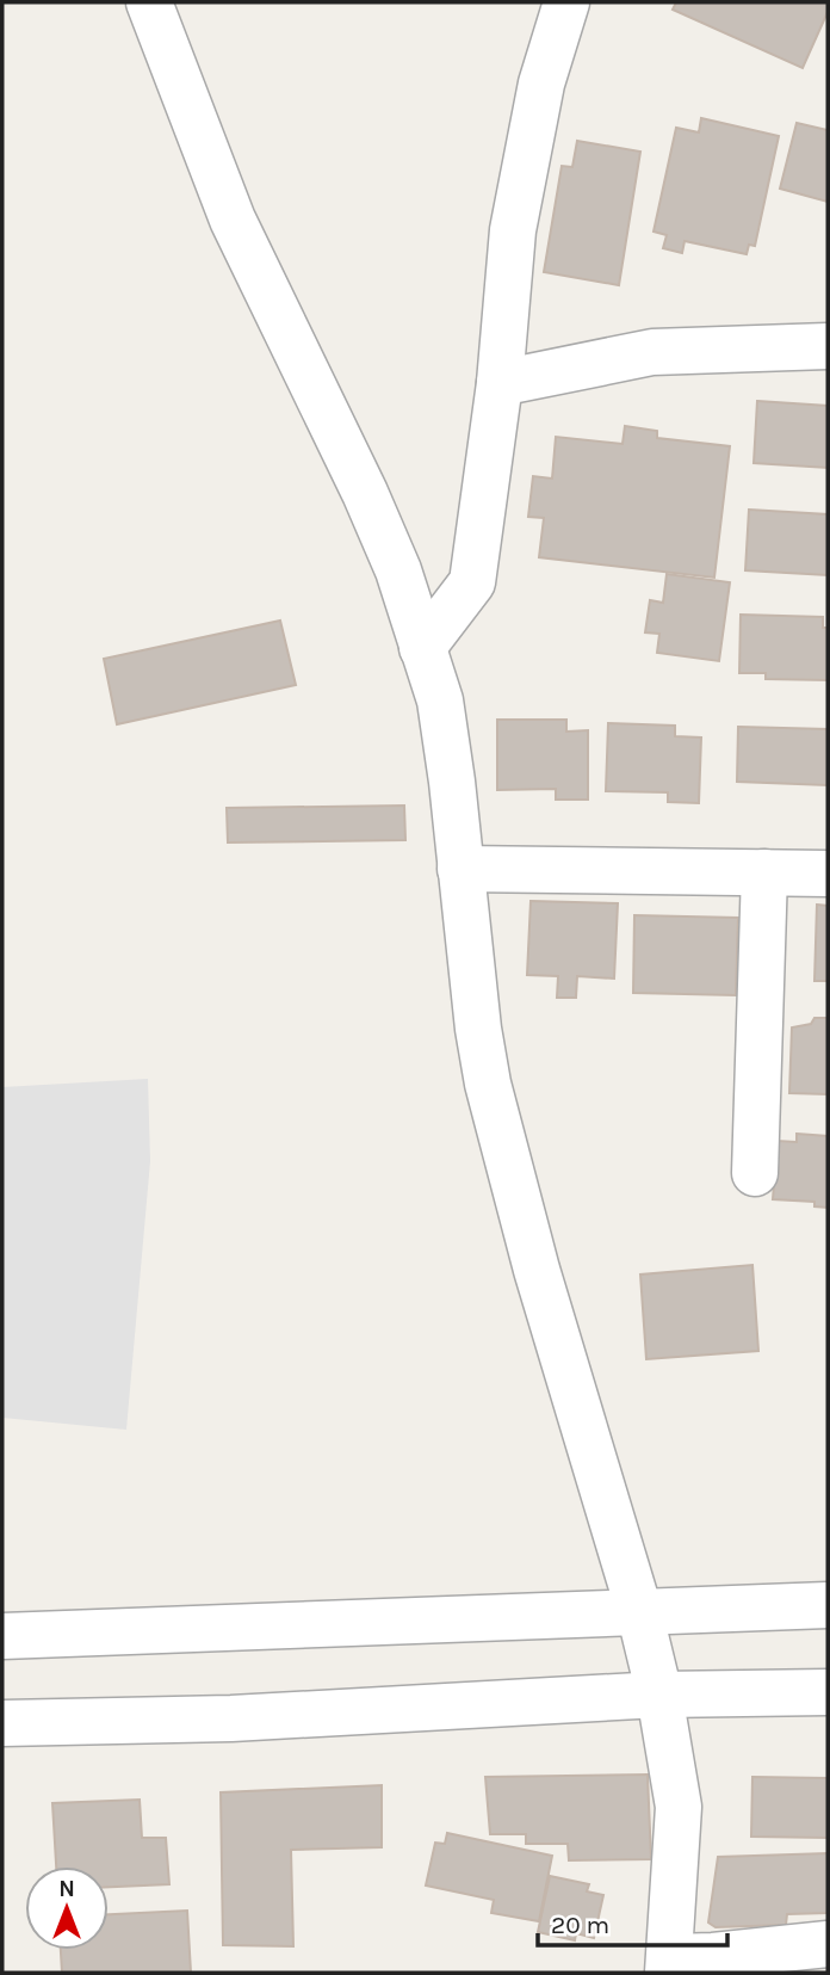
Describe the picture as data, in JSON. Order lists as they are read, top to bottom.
{
  "scale_bar": "20 m",
  "north": "top"
}
